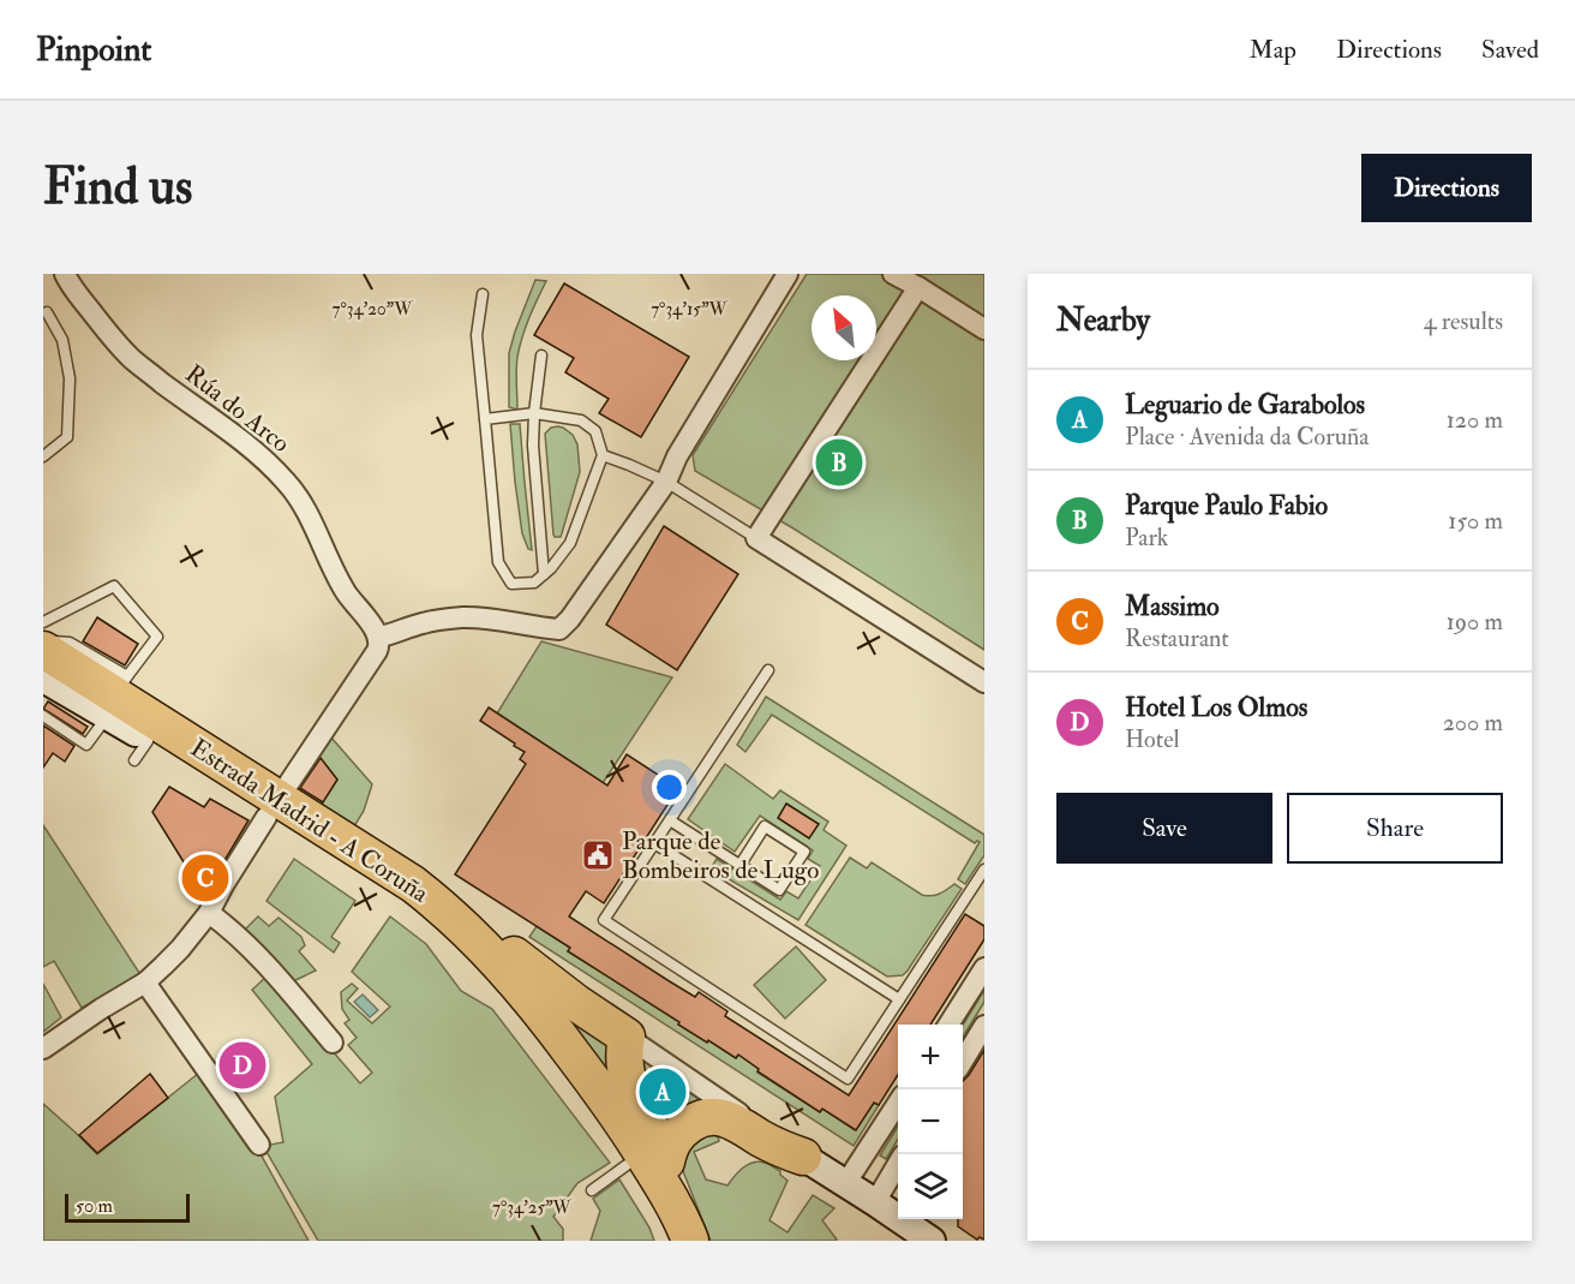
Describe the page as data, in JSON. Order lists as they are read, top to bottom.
{
  "streets": {
    "highway": ["Estrada Madrid - A Coruña"],
    "street": ["Rúa do Arco"]
  },
  "places": {
    "public building": ["Parque de Bombeiros de Lugo"]
  },
  "scale_bar": "50 m",
  "north": "top left",
  "page": {
    "header": "Pinpoint",
    "nav": ["Map", "Directions", "Saved"],
    "buttons": [
      "Directions",
      ["Save", "Share"]
    ],
    "title": "Find us",
    "heading": ["Nearby", "4 results"],
    "list": [
      {
        "mark": "A",
        "name": "Leguario de Garabolos",
        "note": "Place · Avenida da Coruña",
        "value": "120 m"
      },
      {
        "mark": "B",
        "name": "Parque Paulo Fabio",
        "note": "Park",
        "value": "150 m"
      },
      {
        "mark": "C",
        "name": "Massimo",
        "note": "Restaurant",
        "value": "190 m"
      },
      {
        "mark": "D",
        "name": "Hotel Los Olmos",
        "note": "Hotel",
        "value": "200 m"
      }
    ],
    "pins": [
      "B",
      "C",
      "D",
      "A"
    ],
    "map_buttons": ["+", "−"],
    "scale": "50 m"
  },
  "coordinates": ["7°34'20\"W", "7°34'15\"W", "7°34'25\"W"]
}
